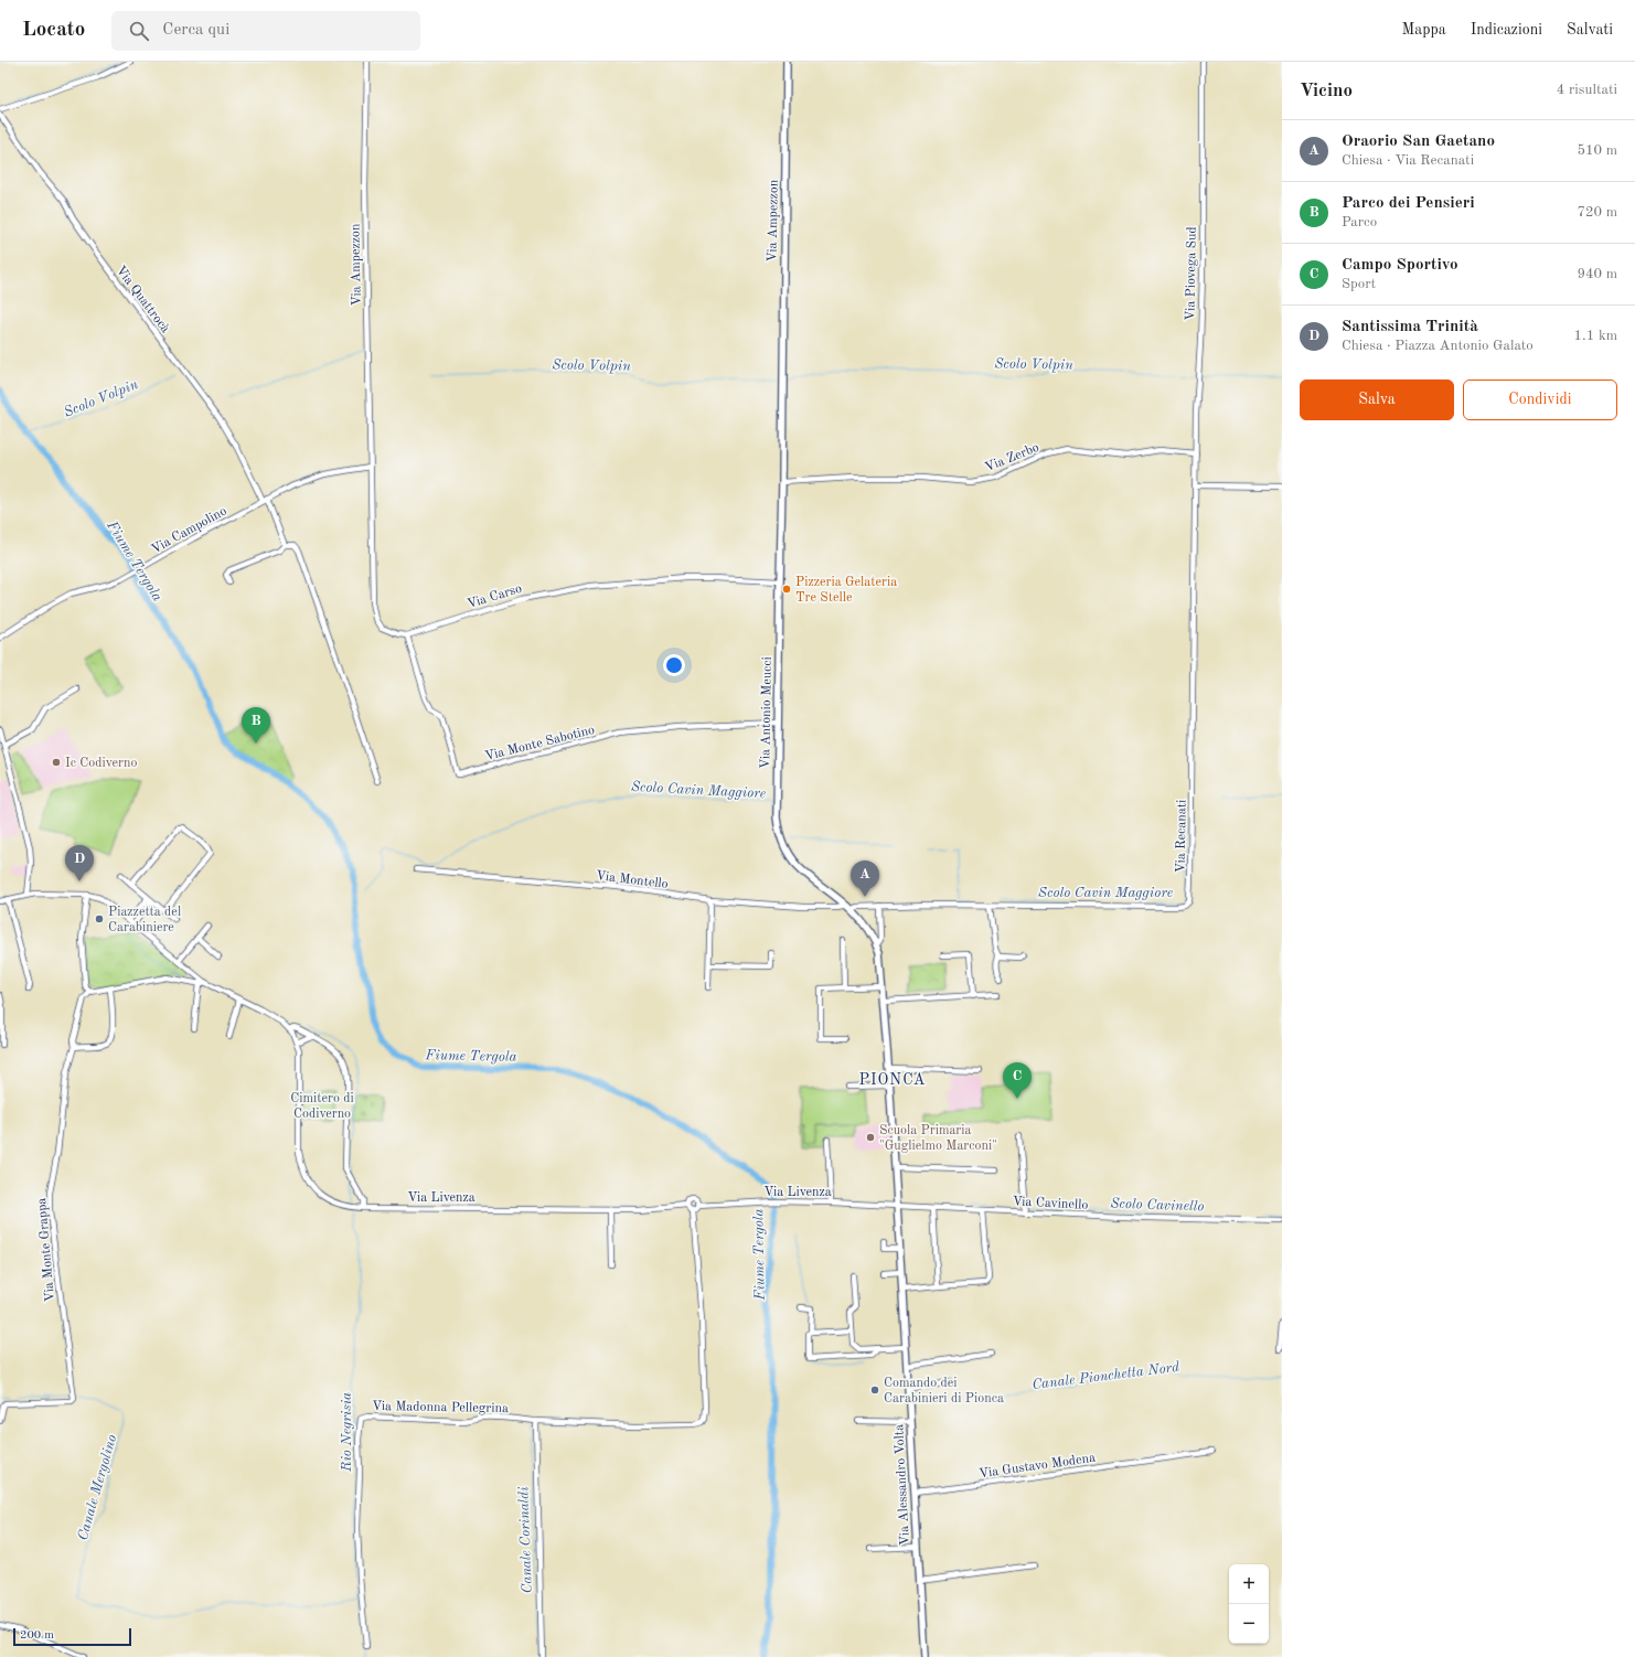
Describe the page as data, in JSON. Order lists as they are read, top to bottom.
{
  "streets": {
    "main road": ["Via Ampezzon", "Via Antonio Meucci", "Via Alessandro Volta"],
    "street": [
      "Via Piovega Sud",
      "Via Quattrocà",
      "Via Zerbo",
      "Via Campolino",
      "Via Carso",
      "Via Monte Sabotino",
      "Via Recanati",
      "Via Montello",
      "Via Livenza",
      "Via Cavinello",
      "Via Monte Grappa",
      "Via Madonna Pellegrina",
      "Via Gustavo Modena"
    ]
  },
  "crossings": [
    ["Via Ampezzon", "Via Campolino"],
    ["Via Ampezzon", "Via Antonio Meucci"],
    ["Via Piovega Sud", "Via Zerbo"],
    ["Via Piovega Sud", "Via Recanati"],
    ["Via Quattrocà", "Via Campolino"],
    ["Via Zerbo", "Via Antonio Meucci"],
    ["Via Carso", "Via Antonio Meucci"],
    ["Via Carso", "Via Monte Sabotino"],
    ["Via Antonio Meucci", "Via Monte Sabotino"],
    ["Via Antonio Meucci", "Via Recanati"],
    ["Via Antonio Meucci", "Via Montello"],
    ["Via Antonio Meucci", "Via Livenza"],
    ["Via Antonio Meucci", "Via Cavinello"],
    ["Via Antonio Meucci", "Via Alessandro Volta"],
    ["Via Livenza", "Via Cavinello"],
    ["Via Livenza", "Via Madonna Pellegrina"],
    ["Via Livenza", "Via Alessandro Volta"],
    ["Via Cavinello", "Via Alessandro Volta"],
    ["Via Gustavo Modena", "Via Alessandro Volta"]
  ],
  "districts": ["PIONCA"],
  "water": [
    "Scolo Volpin",
    "Fiume Tergola",
    "Scolo Cavin Maggiore",
    "Scolo Cavinello",
    "Canale Pionchetta Nord",
    "Rio Negrisia",
    "Canale Mergolino",
    "Canale Corinaldi"
  ],
  "parks": ["Cimitero di Codiverno"],
  "places": [
    "Pizzeria Gelateria Tre Stelle",
    "Ic Codiverno",
    "Piazzetta del Carabiniere",
    "Scuola Primaria \"Guglielmo Marconi\"",
    "Comando dei Carabinieri di Pionca"
  ],
  "scale_bar": "200 m",
  "page": {
    "header": "Locato",
    "search": "Cerca qui",
    "nav": ["Mappa", "Indicazioni", "Salvati"],
    "heading": ["Vicino", "4 risultati"],
    "list": [
      {
        "mark": "A",
        "name": "Oraorio San Gaetano",
        "note": "Chiesa · Via Recanati",
        "value": "510 m"
      },
      {
        "mark": "B",
        "name": "Parco dei Pensieri",
        "note": "Parco",
        "value": "720 m"
      },
      {
        "mark": "C",
        "name": "Campo Sportivo",
        "note": "Sport",
        "value": "940 m"
      },
      {
        "mark": "D",
        "name": "Santissima Trinità",
        "note": "Chiesa · Piazza Antonio Galato",
        "value": "1.1 km"
      }
    ],
    "buttons": ["Salva", "Condividi"],
    "pins": [
      "B",
      "D",
      "A",
      "C"
    ],
    "map_buttons": ["+", "−"],
    "scale": "200 m"
  }
}
